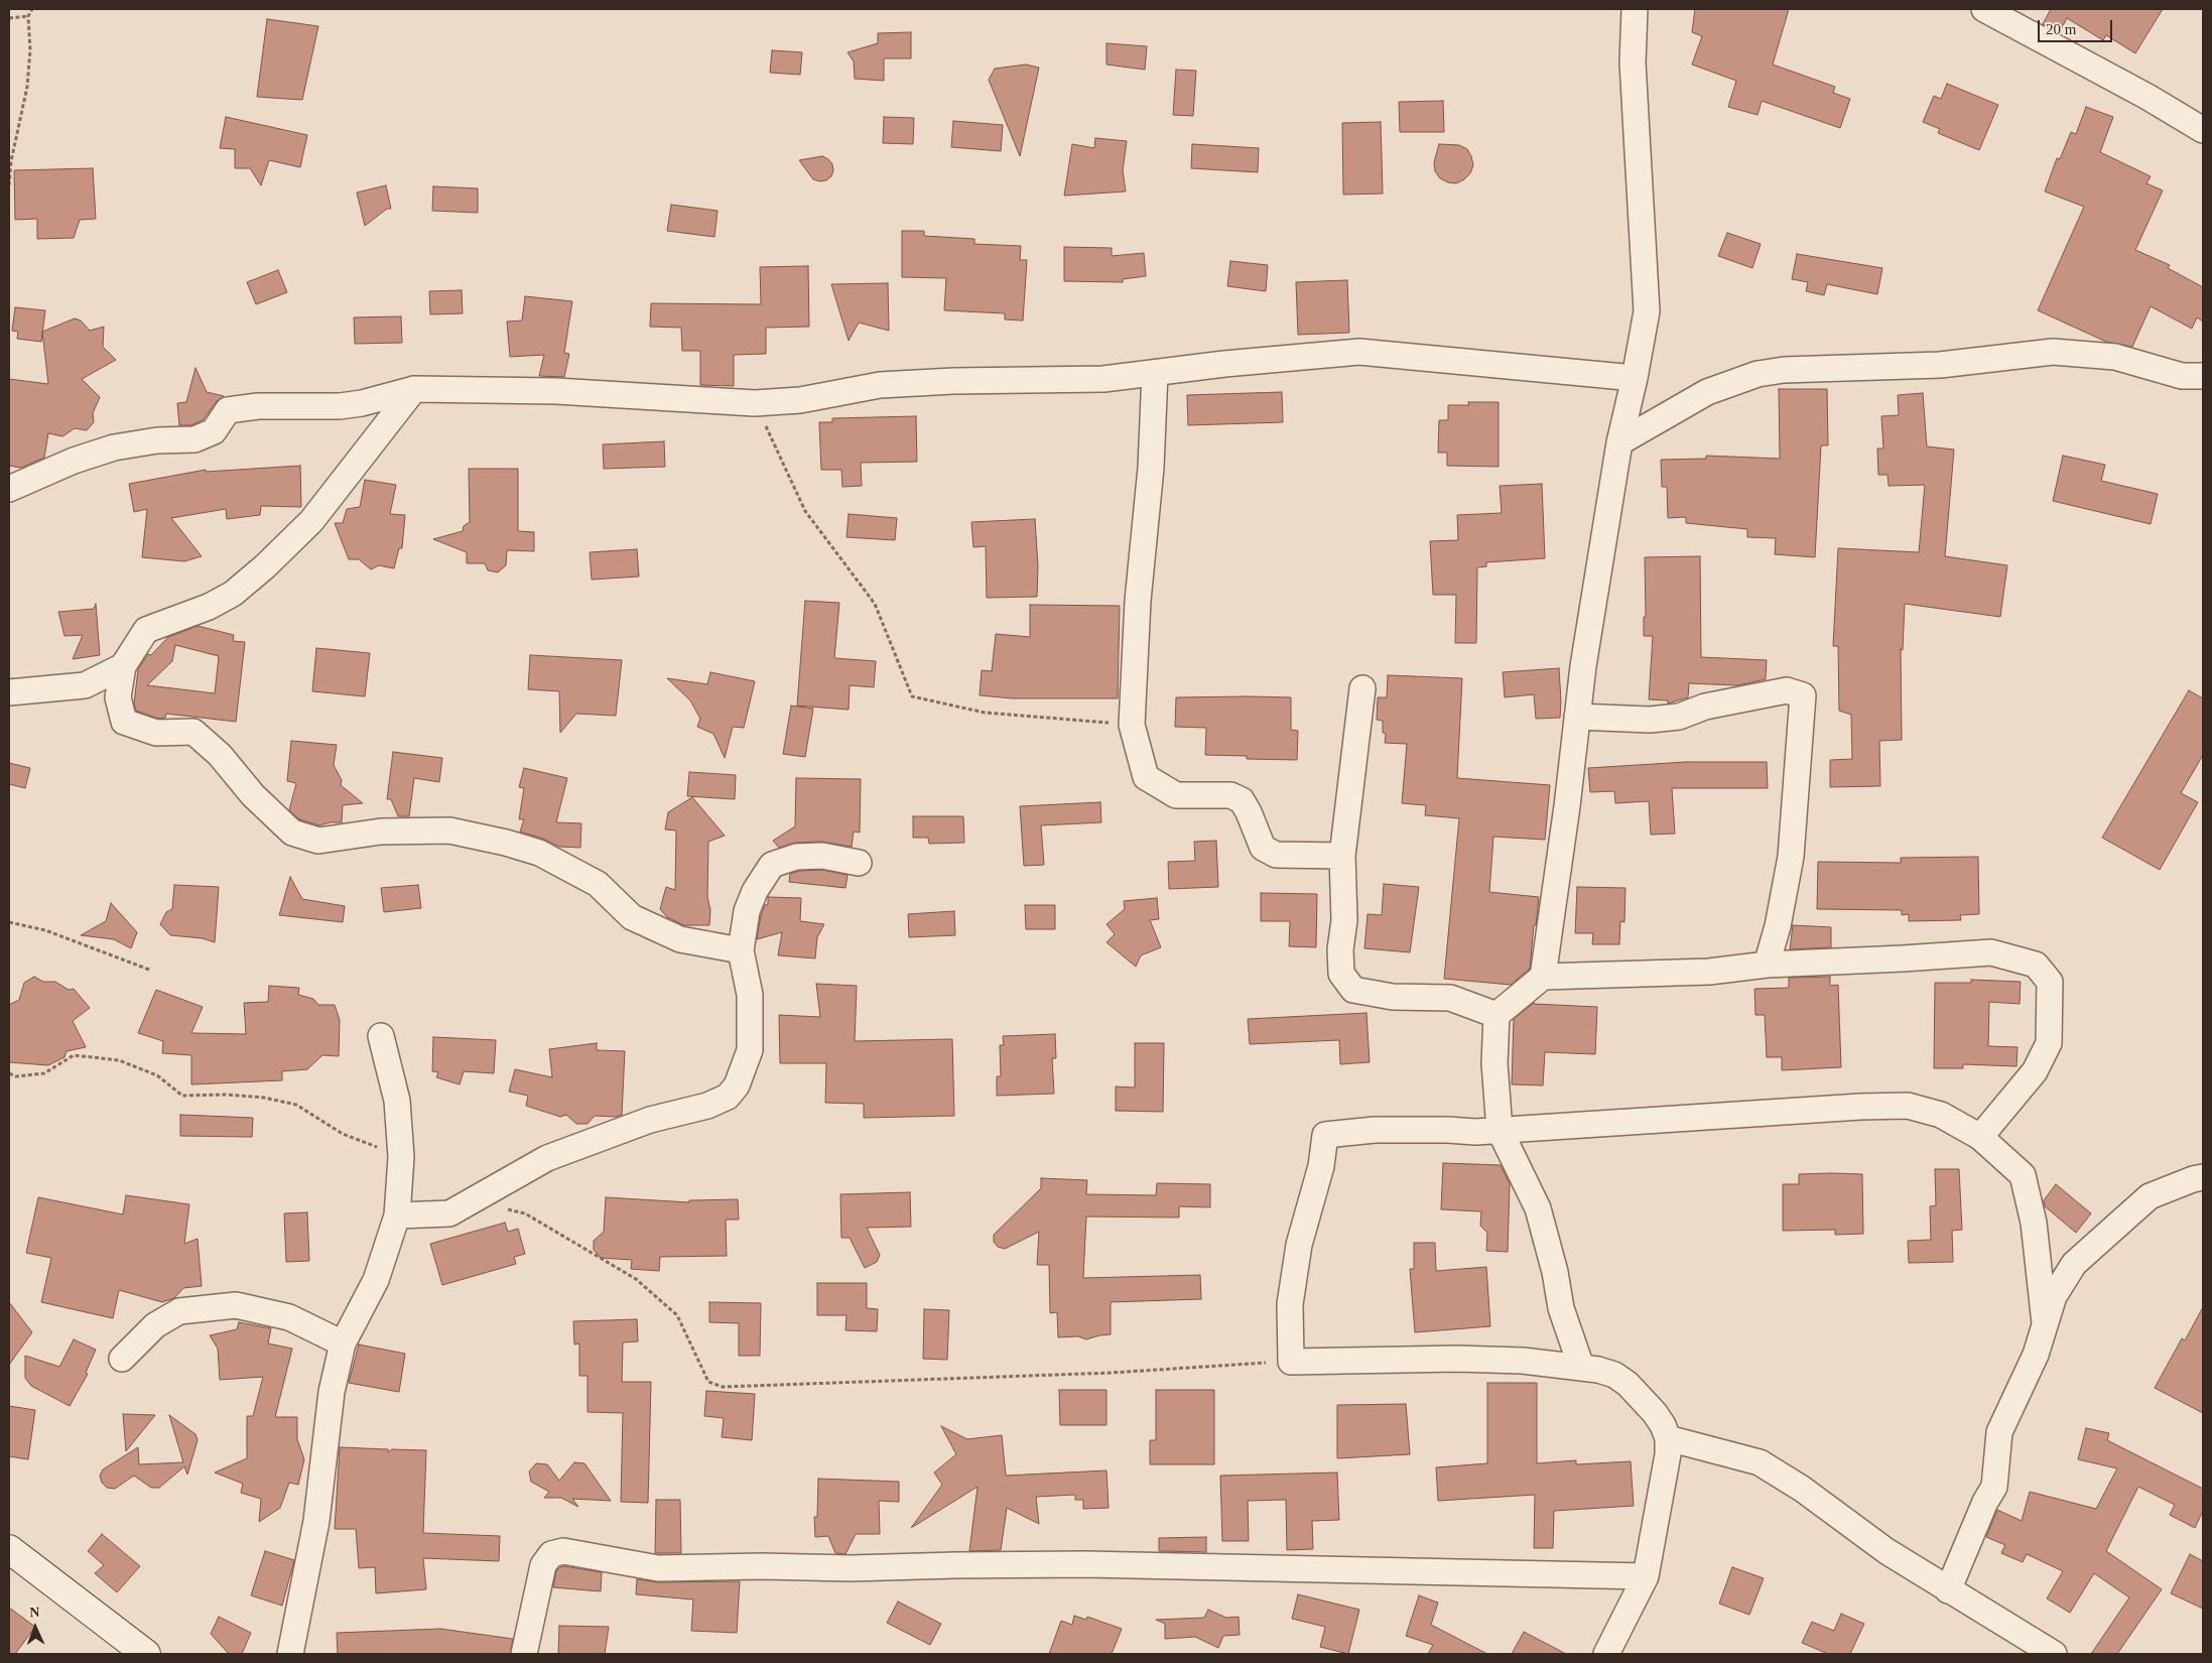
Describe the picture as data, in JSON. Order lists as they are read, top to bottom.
{
  "scale_bar": "20 m",
  "north": "top"
}
